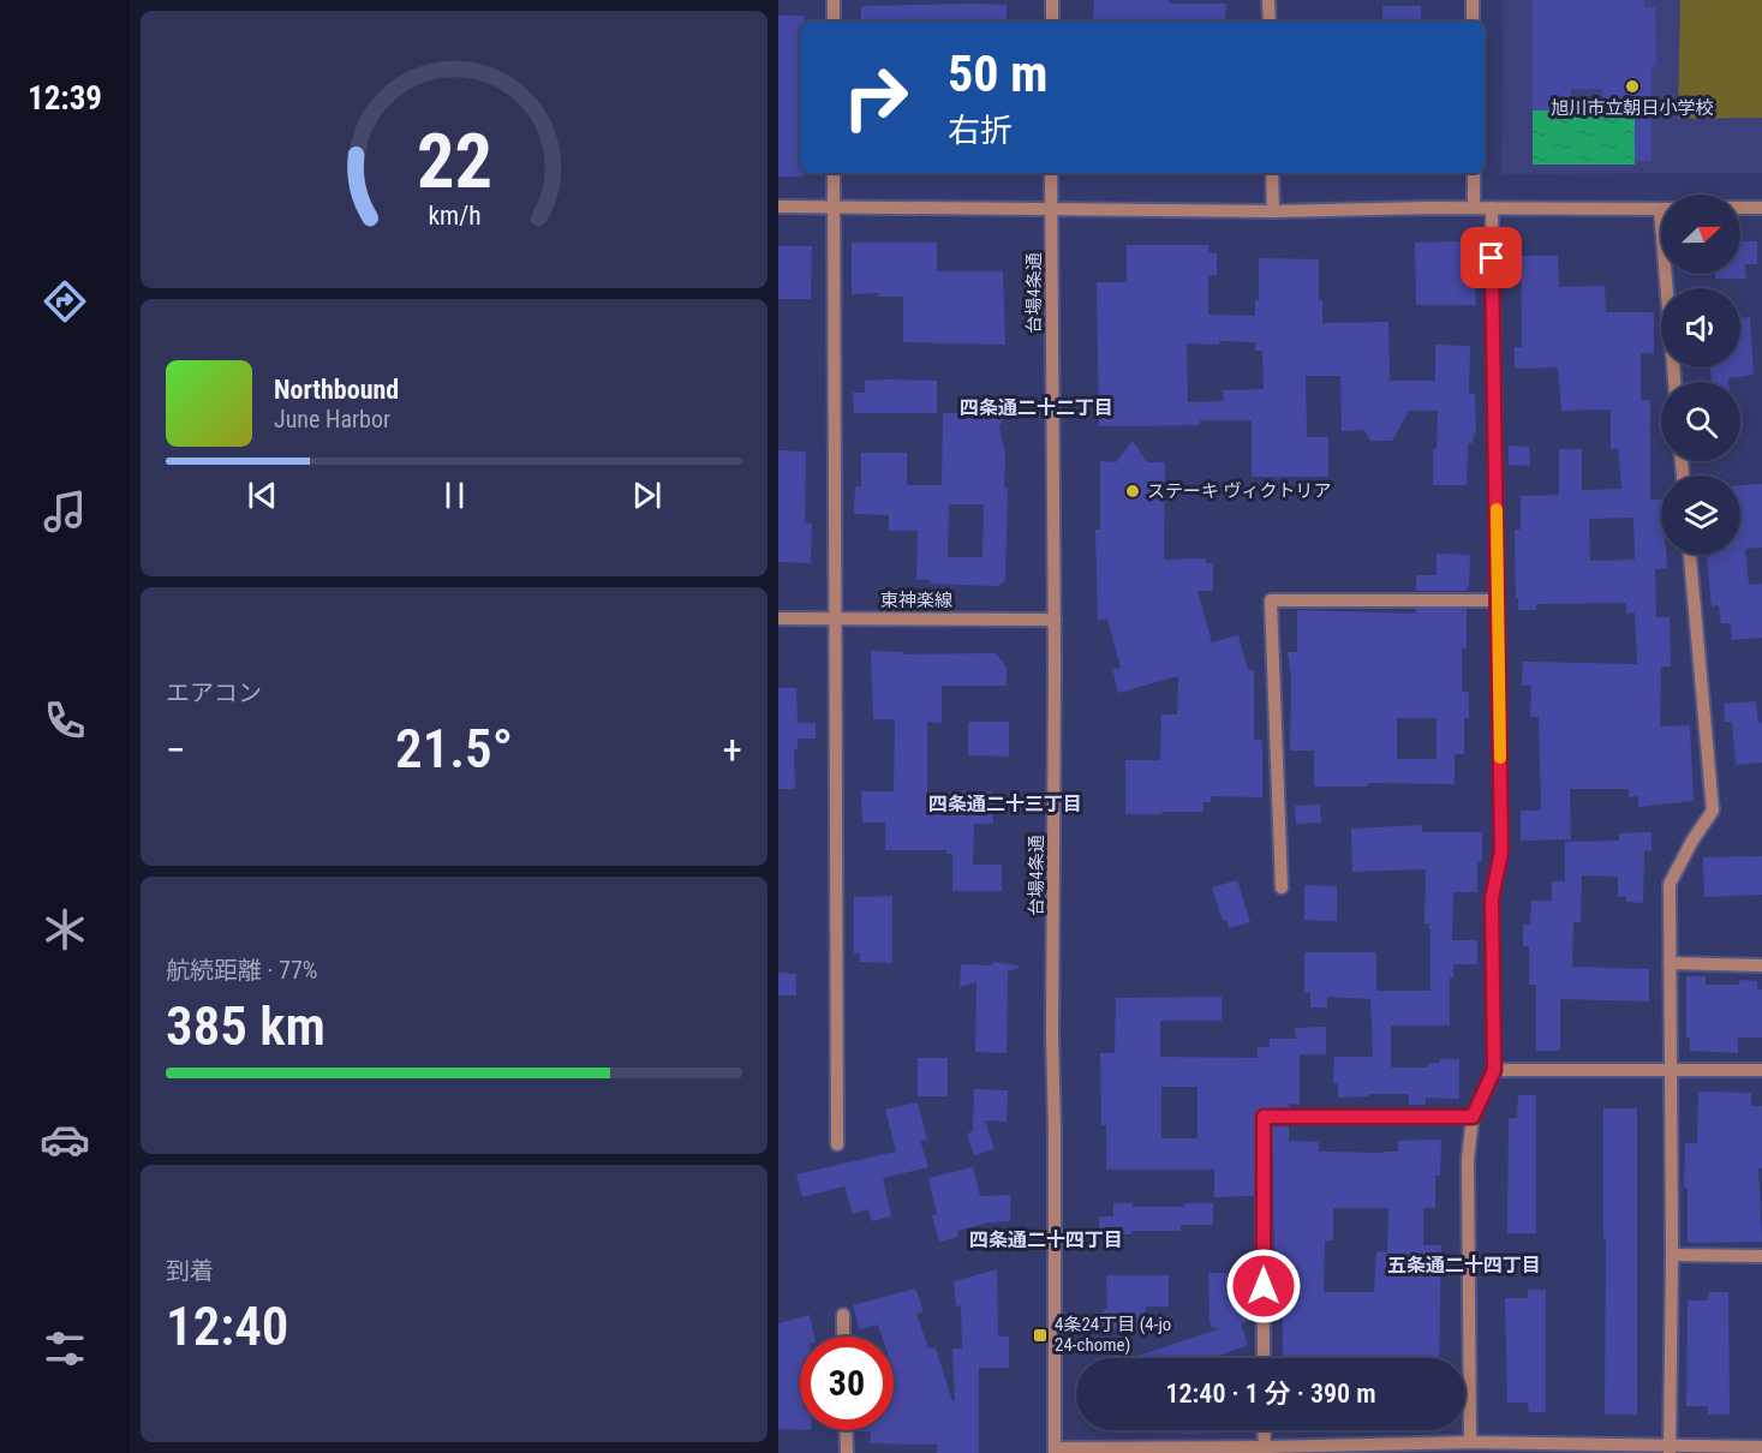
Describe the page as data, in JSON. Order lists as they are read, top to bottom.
{
  "streets": {
    "street": ["台場4条通", "東神楽線"]
  },
  "crossings": [
    ["台場4条通", "東神楽線"]
  ],
  "districts": [
    "四条通二十二丁目",
    "四条通二十三丁目",
    "四条通二十四丁目",
    "五条通二十四丁目"
  ],
  "places": {
    "other": ["旭川市立朝日小学校", "ステーキ ヴィクトリア"],
    "transit": ["4条24丁目 (4-jo 24-chome)"]
  },
  "north": "right",
  "page": {
    "tabs": "12:39",
    "turn": ["50 m", "右折"],
    "song": ["Northbound", "June Harbor"],
    "tile": [
      "エアコン",
      ["航続距離 · 77%", "385 km"],
      ["到着", "12:40"]
    ],
    "heat": ["−", "21.5°", "+"],
    "limit": "30",
    "trip": "12:40 · 1 分 · 390 m",
    "gauge": ["22", "km/h"]
  }
}
